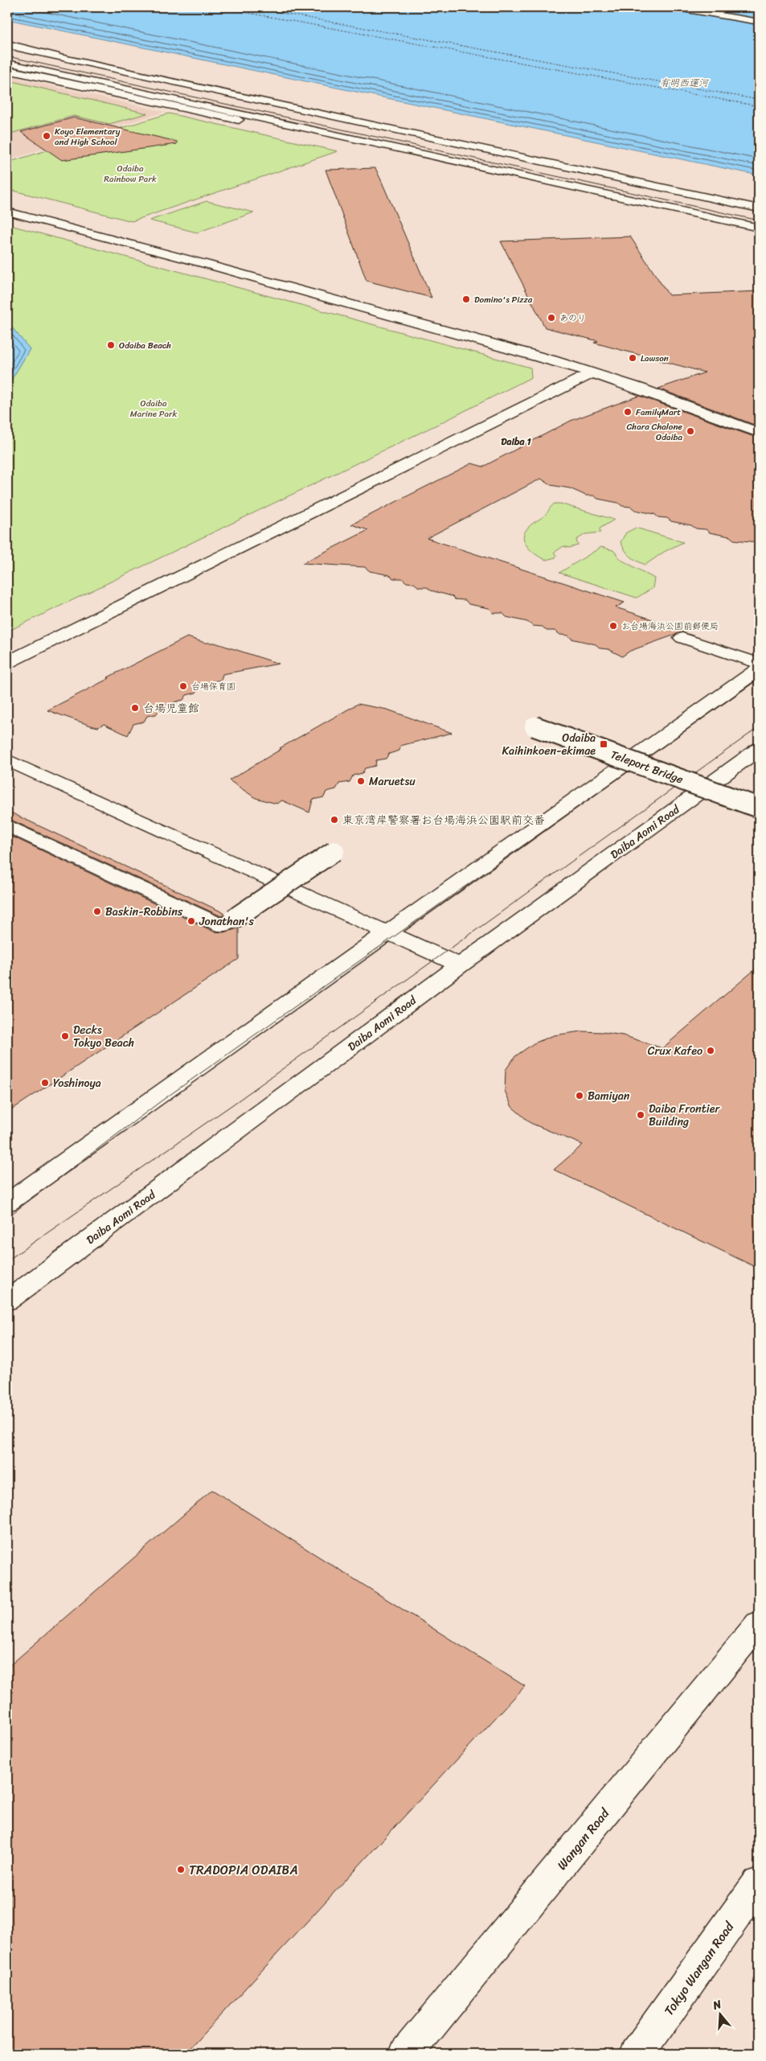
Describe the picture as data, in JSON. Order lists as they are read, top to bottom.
{
  "streets": {
    "main road": [
      "Teleport Bridge",
      "Daiba Aomi Road",
      "Wangan Road",
      "Tokyo Wangan Road"
    ]
  },
  "districts": ["Daiba 1"],
  "water": ["有明西運河"],
  "parks": ["Odaiba Rainbow Park", "Odaiba Marine Park"],
  "places": {
    "other": [
      "Koyo Elementary and High School",
      "Domino's Pizza",
      "あのり",
      "Odaiba Beach",
      "Lawson",
      "FamilyMart",
      "Chara Chalone Odaiba",
      "お台場海浜公園前郵便局",
      "台場保育園",
      "台場児童館",
      "Maruetsu",
      "東京湾岸警察署お台場海浜公園駅前交番",
      "Baskin-Robbins",
      "Jonathan's",
      "Decks Tokyo Beach",
      "Crux Kafeo",
      "Yoshinoya",
      "Bamiyan",
      "Daiba Frontier Building",
      "TRADOPIA ODAIBA"
    ],
    "transit": ["Odaiba Kaihinkoen-ekimae"]
  },
  "north": "top"
}
